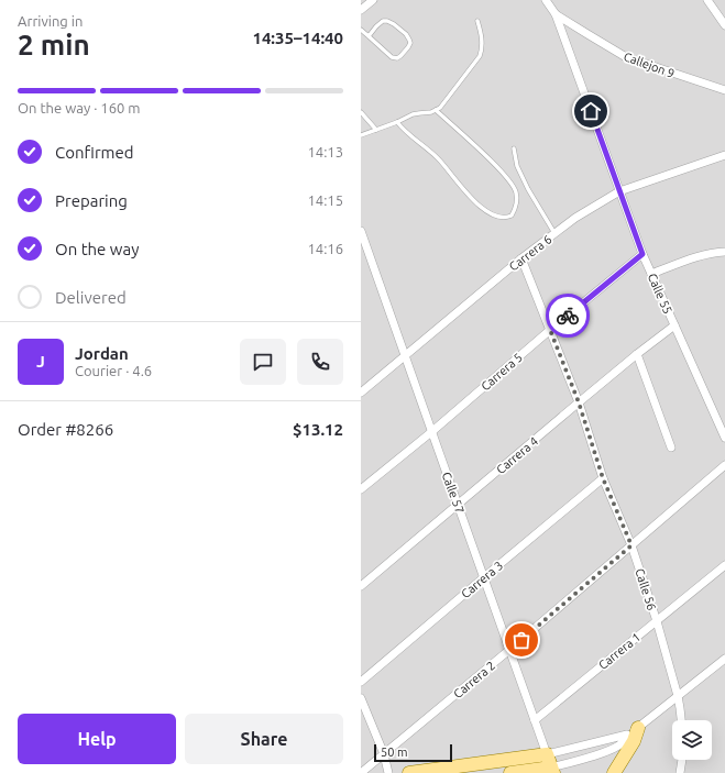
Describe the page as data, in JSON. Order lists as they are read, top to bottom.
{
  "streets": {
    "street": [
      "Callejon 9",
      "Carrera 6",
      "Calle 55",
      "Carrera 5",
      "Carrera 4",
      "Calle 57",
      "Carrera 3",
      "Calle 56",
      "Carrera 1",
      "Carrera 2"
    ]
  },
  "crossings": [
    ["Callejon 9", "Calle 55"],
    ["Carrera 6", "Calle 55"],
    ["Carrera 6", "Calle 57"],
    ["Carrera 6", "Calle 56"],
    ["Calle 55", "Carrera 5"],
    ["Calle 55", "Carrera 4"],
    ["Carrera 5", "Calle 57"],
    ["Carrera 5", "Calle 56"],
    ["Carrera 4", "Calle 57"],
    ["Carrera 4", "Calle 56"],
    ["Calle 57", "Carrera 3"],
    ["Calle 57", "Carrera 1"],
    ["Calle 57", "Carrera 2"],
    ["Carrera 3", "Calle 56"],
    ["Calle 56", "Carrera 1"],
    ["Calle 56", "Carrera 2"]
  ],
  "scale_bar": "50 m",
  "page": {
    "heading": ["2 min", "Arriving in", "14:35–14:40"],
    "panel": [
      "Jordan",
      "Courier · 4.6",
      "Order #8266",
      "$13.12"
    ],
    "bar": "On the way · 160 m",
    "list": [
      ["Confirmed", "14:13"],
      ["Preparing", "14:15"],
      ["On the way", "14:16"],
      "Delivered"
    ],
    "round": "J",
    "buttons": ["Help", "Share"],
    "scale": "50 m"
  }
}
